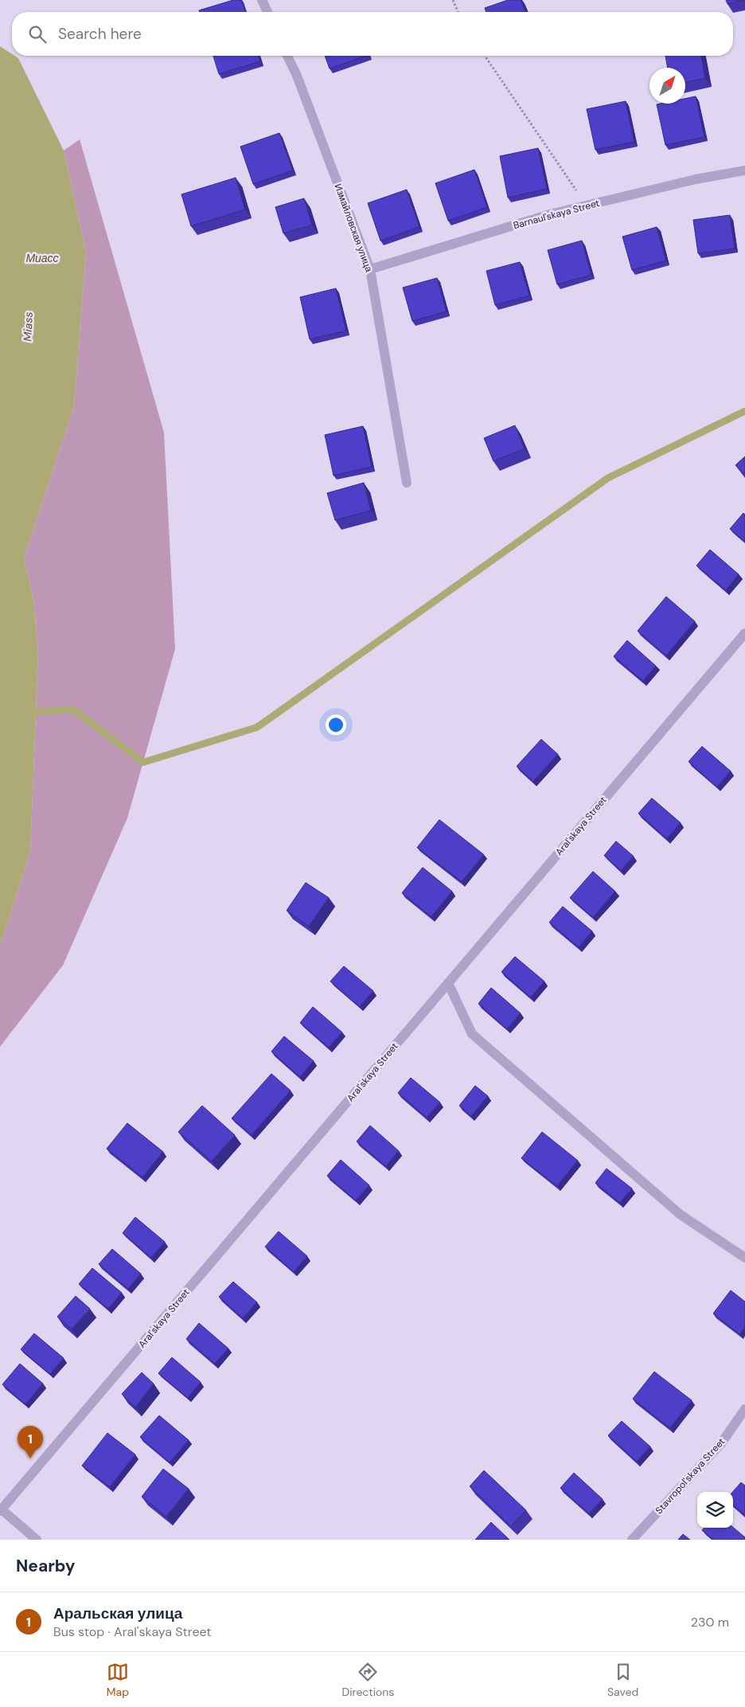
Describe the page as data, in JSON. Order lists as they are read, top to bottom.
{
  "streets": {
    "street": [
      "Barnaul'skaya Street",
      "Измайловская улица",
      "Aral'skaya Street",
      "Stavropol'skaya Street"
    ]
  },
  "crossings": [
    ["Barnaul'skaya Street", "Измайловская улица"]
  ],
  "water": ["Миасс", "Miass"],
  "north": "top right",
  "page": {
    "search": "Search here",
    "pins": "1",
    "heading": "Nearby",
    "list": [
      {
        "mark": "1",
        "name": "Аральская улица",
        "note": "Bus stop · Aral'skaya Street",
        "value": "230 m"
      }
    ],
    "nav": ["Map", "Directions", "Saved"]
  }
}
